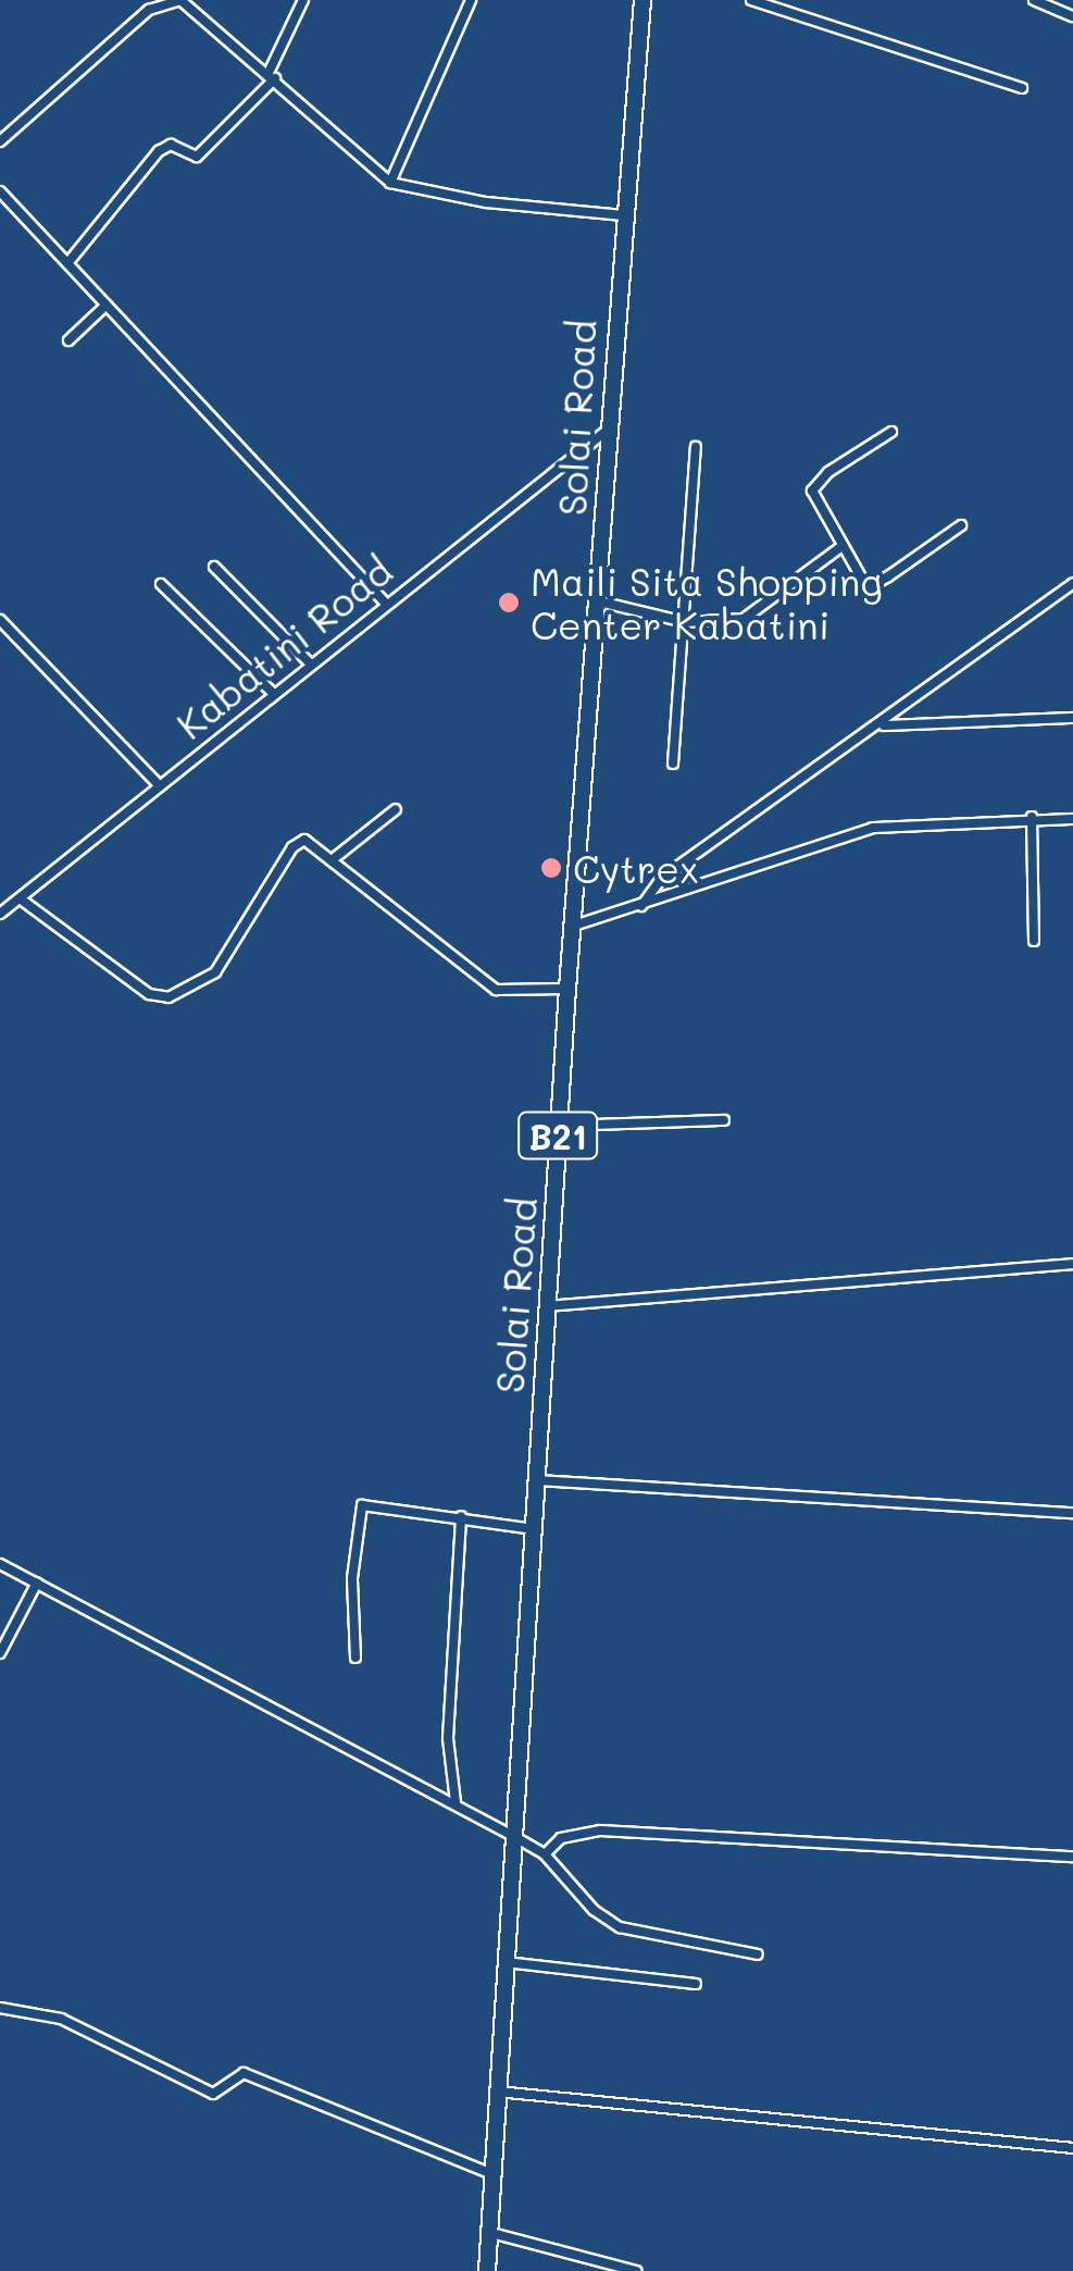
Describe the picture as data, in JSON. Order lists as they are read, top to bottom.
{
  "streets": {
    "highway": ["Solai Road", "B21"],
    "street": ["Kabatini Road"]
  },
  "crossings": [
    ["Solai Road", "Kabatini Road"]
  ],
  "places": ["Maili Sita Shopping Center Kabatini", "Cytrex"]
}
